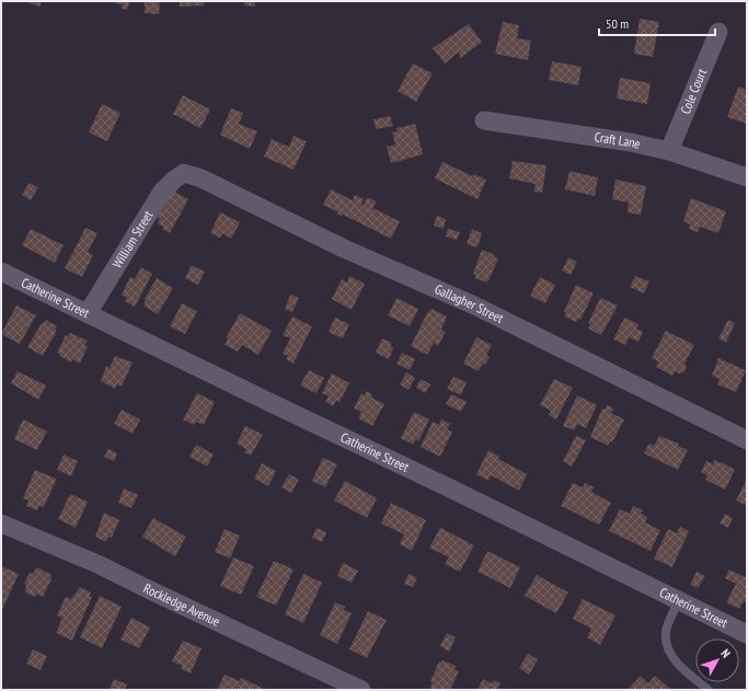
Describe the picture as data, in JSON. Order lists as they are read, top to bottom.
{
  "streets": {
    "street": [
      "Cole Court",
      "Craft Lane",
      "William Street",
      "Catherine Street",
      "Gallagher Street",
      "Rockledge Avenue"
    ]
  },
  "crossings": [
    ["Cole Court", "Craft Lane"],
    ["William Street", "Catherine Street"],
    ["William Street", "Gallagher Street"]
  ],
  "scale_bar": "50 m",
  "north": "top right"
}
